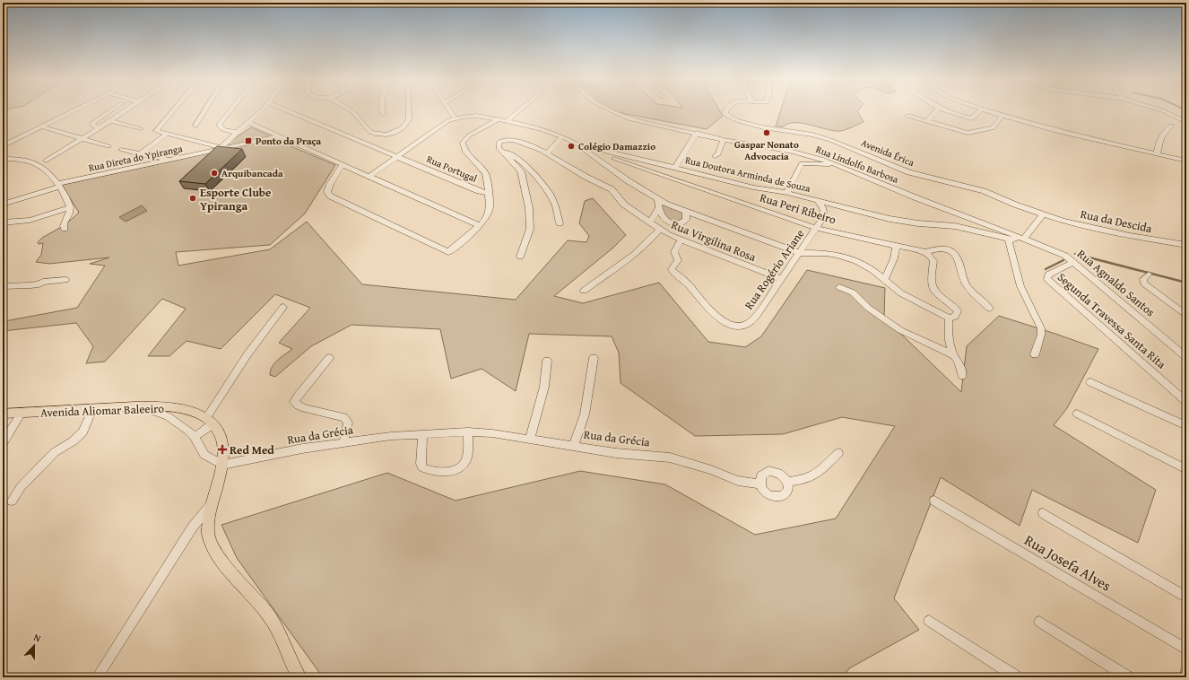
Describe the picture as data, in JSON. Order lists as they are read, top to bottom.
{
  "streets": {
    "main road": ["Avenida Aliomar Baleeiro"],
    "street": [
      "Avenida Érica",
      "Rua Direta do Ypiranga",
      "Rua Lindolfo Barbosa",
      "Rua Portugal",
      "Rua Doutora Arminda de Souza",
      "Rua Peri Ribeiro",
      "Rua da Descida",
      "Rua Virgilina Rosa",
      "Rua Rogério Ariane",
      "Rua Agnaldo Santos",
      "Segunda Travessa Santa Rita",
      "Rua da Grécia",
      "Rua Josefa Alves"
    ]
  },
  "crossings": [
    ["Avenida Érica", "Rua da Descida"],
    ["Rua Lindolfo Barbosa", "Rua Doutora Arminda de Souza"],
    ["Rua Lindolfo Barbosa", "Rua Agnaldo Santos"],
    ["Rua Doutora Arminda de Souza", "Rua Rogério Ariane"],
    ["Rua Doutora Arminda de Souza", "Rua Agnaldo Santos"],
    ["Rua Peri Ribeiro", "Rua Rogério Ariane"],
    ["Rua Virgilina Rosa", "Rua Rogério Ariane"],
    ["Rua Agnaldo Santos", "Segunda Travessa Santa Rita"]
  ],
  "places": {
    "other": [
      "Gaspar Nonato Advocacia",
      "Colégio Damazzio",
      "Arquibancada",
      "Esporte Clube Ypiranga"
    ],
    "transit": ["Ponto da Praça"],
    "health": ["Red Med"]
  },
  "north": "top"
}
